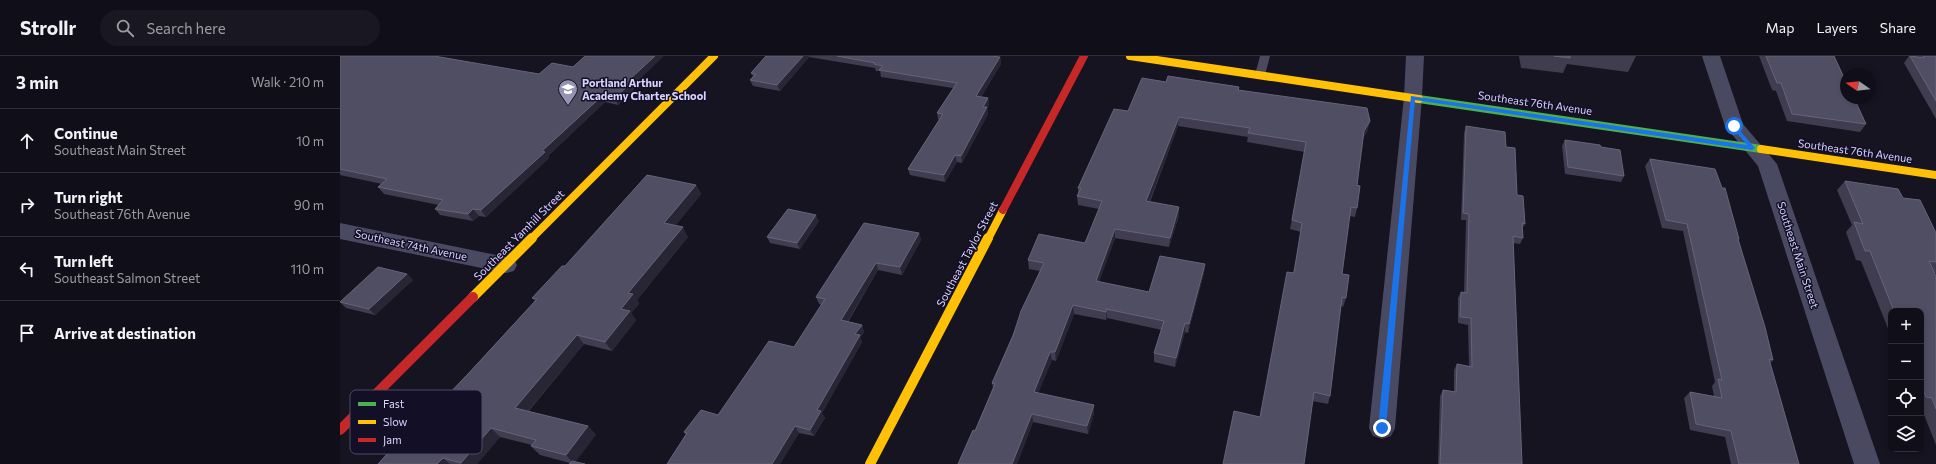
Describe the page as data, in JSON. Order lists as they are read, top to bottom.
{
  "streets": {
    "street": [
      "Southeast 76th Avenue",
      "Southeast Yamhill Street",
      "Southeast 74th Avenue",
      "Southeast Taylor Street",
      "Southeast Main Street"
    ]
  },
  "crossings": [
    ["Southeast 76th Avenue", "Southeast Main Street"],
    ["Southeast Yamhill Street", "Southeast 74th Avenue"]
  ],
  "places": {
    "school or university": ["Portland Arthur Academy Charter School"]
  },
  "legend": ["Fast", "Slow", "Jam"],
  "north": "left",
  "page": {
    "header": "Strollr",
    "search": "Search here",
    "nav": ["Map", "Layers", "Share"],
    "heading": ["3 min", "Walk · 210 m"],
    "list": [
      ["Continue", "Southeast Main Street", "10 m"],
      ["Turn right", "Southeast 76th Avenue", "90 m"],
      ["Turn left", "Southeast Salmon Street", "110 m"],
      "Arrive at destination"
    ],
    "map_buttons": ["+", "−"]
  }
}
